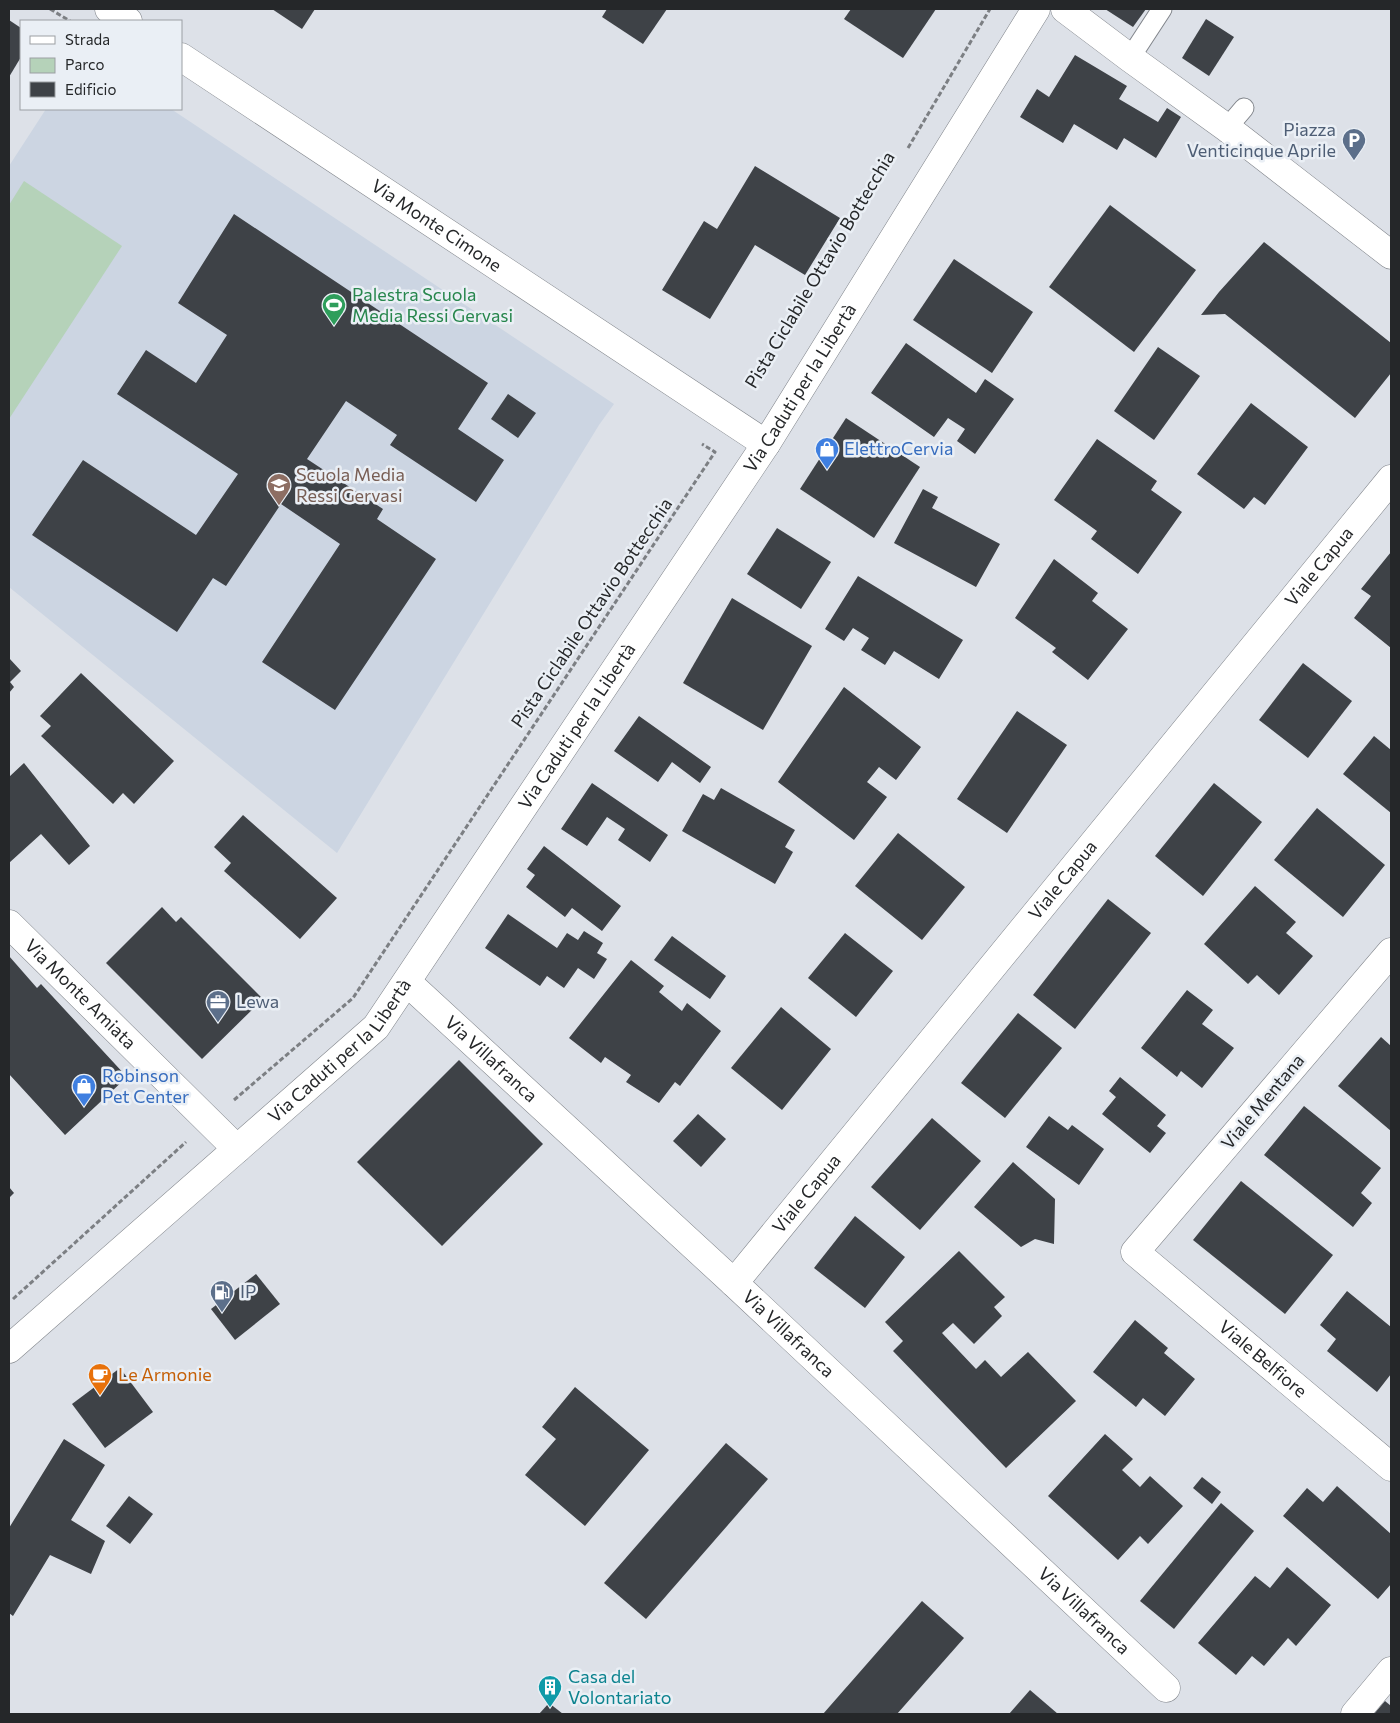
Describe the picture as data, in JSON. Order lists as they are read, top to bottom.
{
  "streets": {
    "street": [
      "Via Monte Cimone",
      "Via Caduti per la Libertà",
      "Viale Capua",
      "Via Monte Amiata",
      "Via Villafranca",
      "Viale Mentana",
      "Viale Belfiore"
    ],
    "path": ["Pista Ciclabile Ottavio Bottecchia"]
  },
  "crossings": [
    ["Via Monte Cimone", "Via Caduti per la Libertà"],
    ["Pista Ciclabile Ottavio Bottecchia", "Via Monte Amiata"],
    ["Via Caduti per la Libertà", "Via Monte Amiata"],
    ["Via Caduti per la Libertà", "Via Villafranca"],
    ["Viale Capua", "Via Villafranca"],
    ["Viale Mentana", "Viale Belfiore"]
  ],
  "places": {
    "parking": ["Piazza Venticinque Aprile"],
    "sports": ["Palestra Scuola Media Ressi Gervasi"],
    "shop": ["ElettroCervia", "Robinson Pet Center"],
    "school or university": ["Scuola Media Ressi Gervasi"],
    "office": ["Lewa"],
    "fuel station": ["IP"],
    "cafe": ["Le Armonie"],
    "building": ["Casa del Volontariato"]
  },
  "legend": ["Strada", "Parco", "Edificio"]
}
